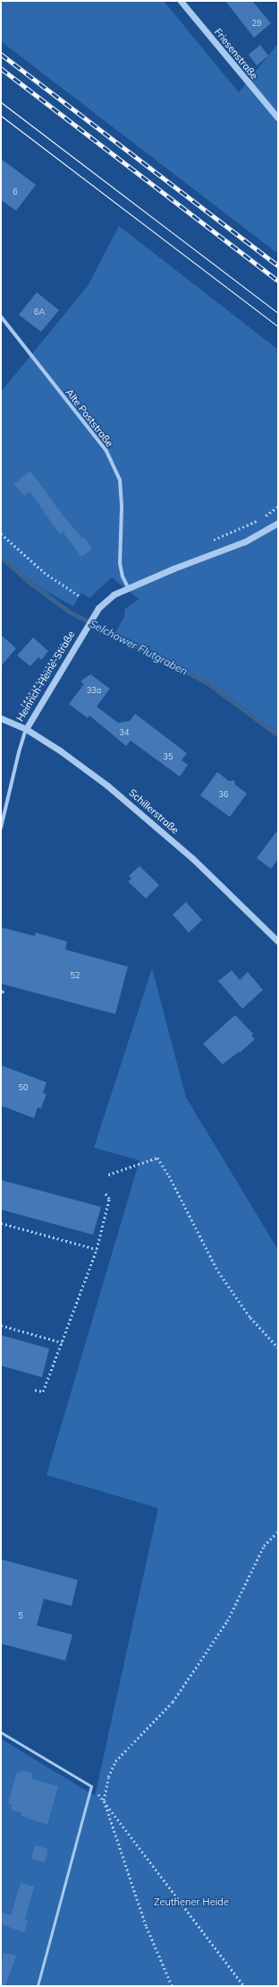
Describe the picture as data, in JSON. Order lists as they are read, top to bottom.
{
  "streets": {
    "street": [
      "Friesenstraße",
      "Alte Poststraße",
      "Heinrich-Heine-Straße",
      "Schillerstraße"
    ]
  },
  "crossings": [
    ["Alte Poststraße", "Heinrich-Heine-Straße"],
    ["Heinrich-Heine-Straße", "Schillerstraße"]
  ],
  "water": ["Selchower Flutgraben"],
  "parks": ["Zeuthener Heide"],
  "house_numbers": [
    "29",
    "6",
    "6A",
    "33a",
    "34",
    "35",
    "36",
    "52",
    "50",
    "5"
  ]
}
